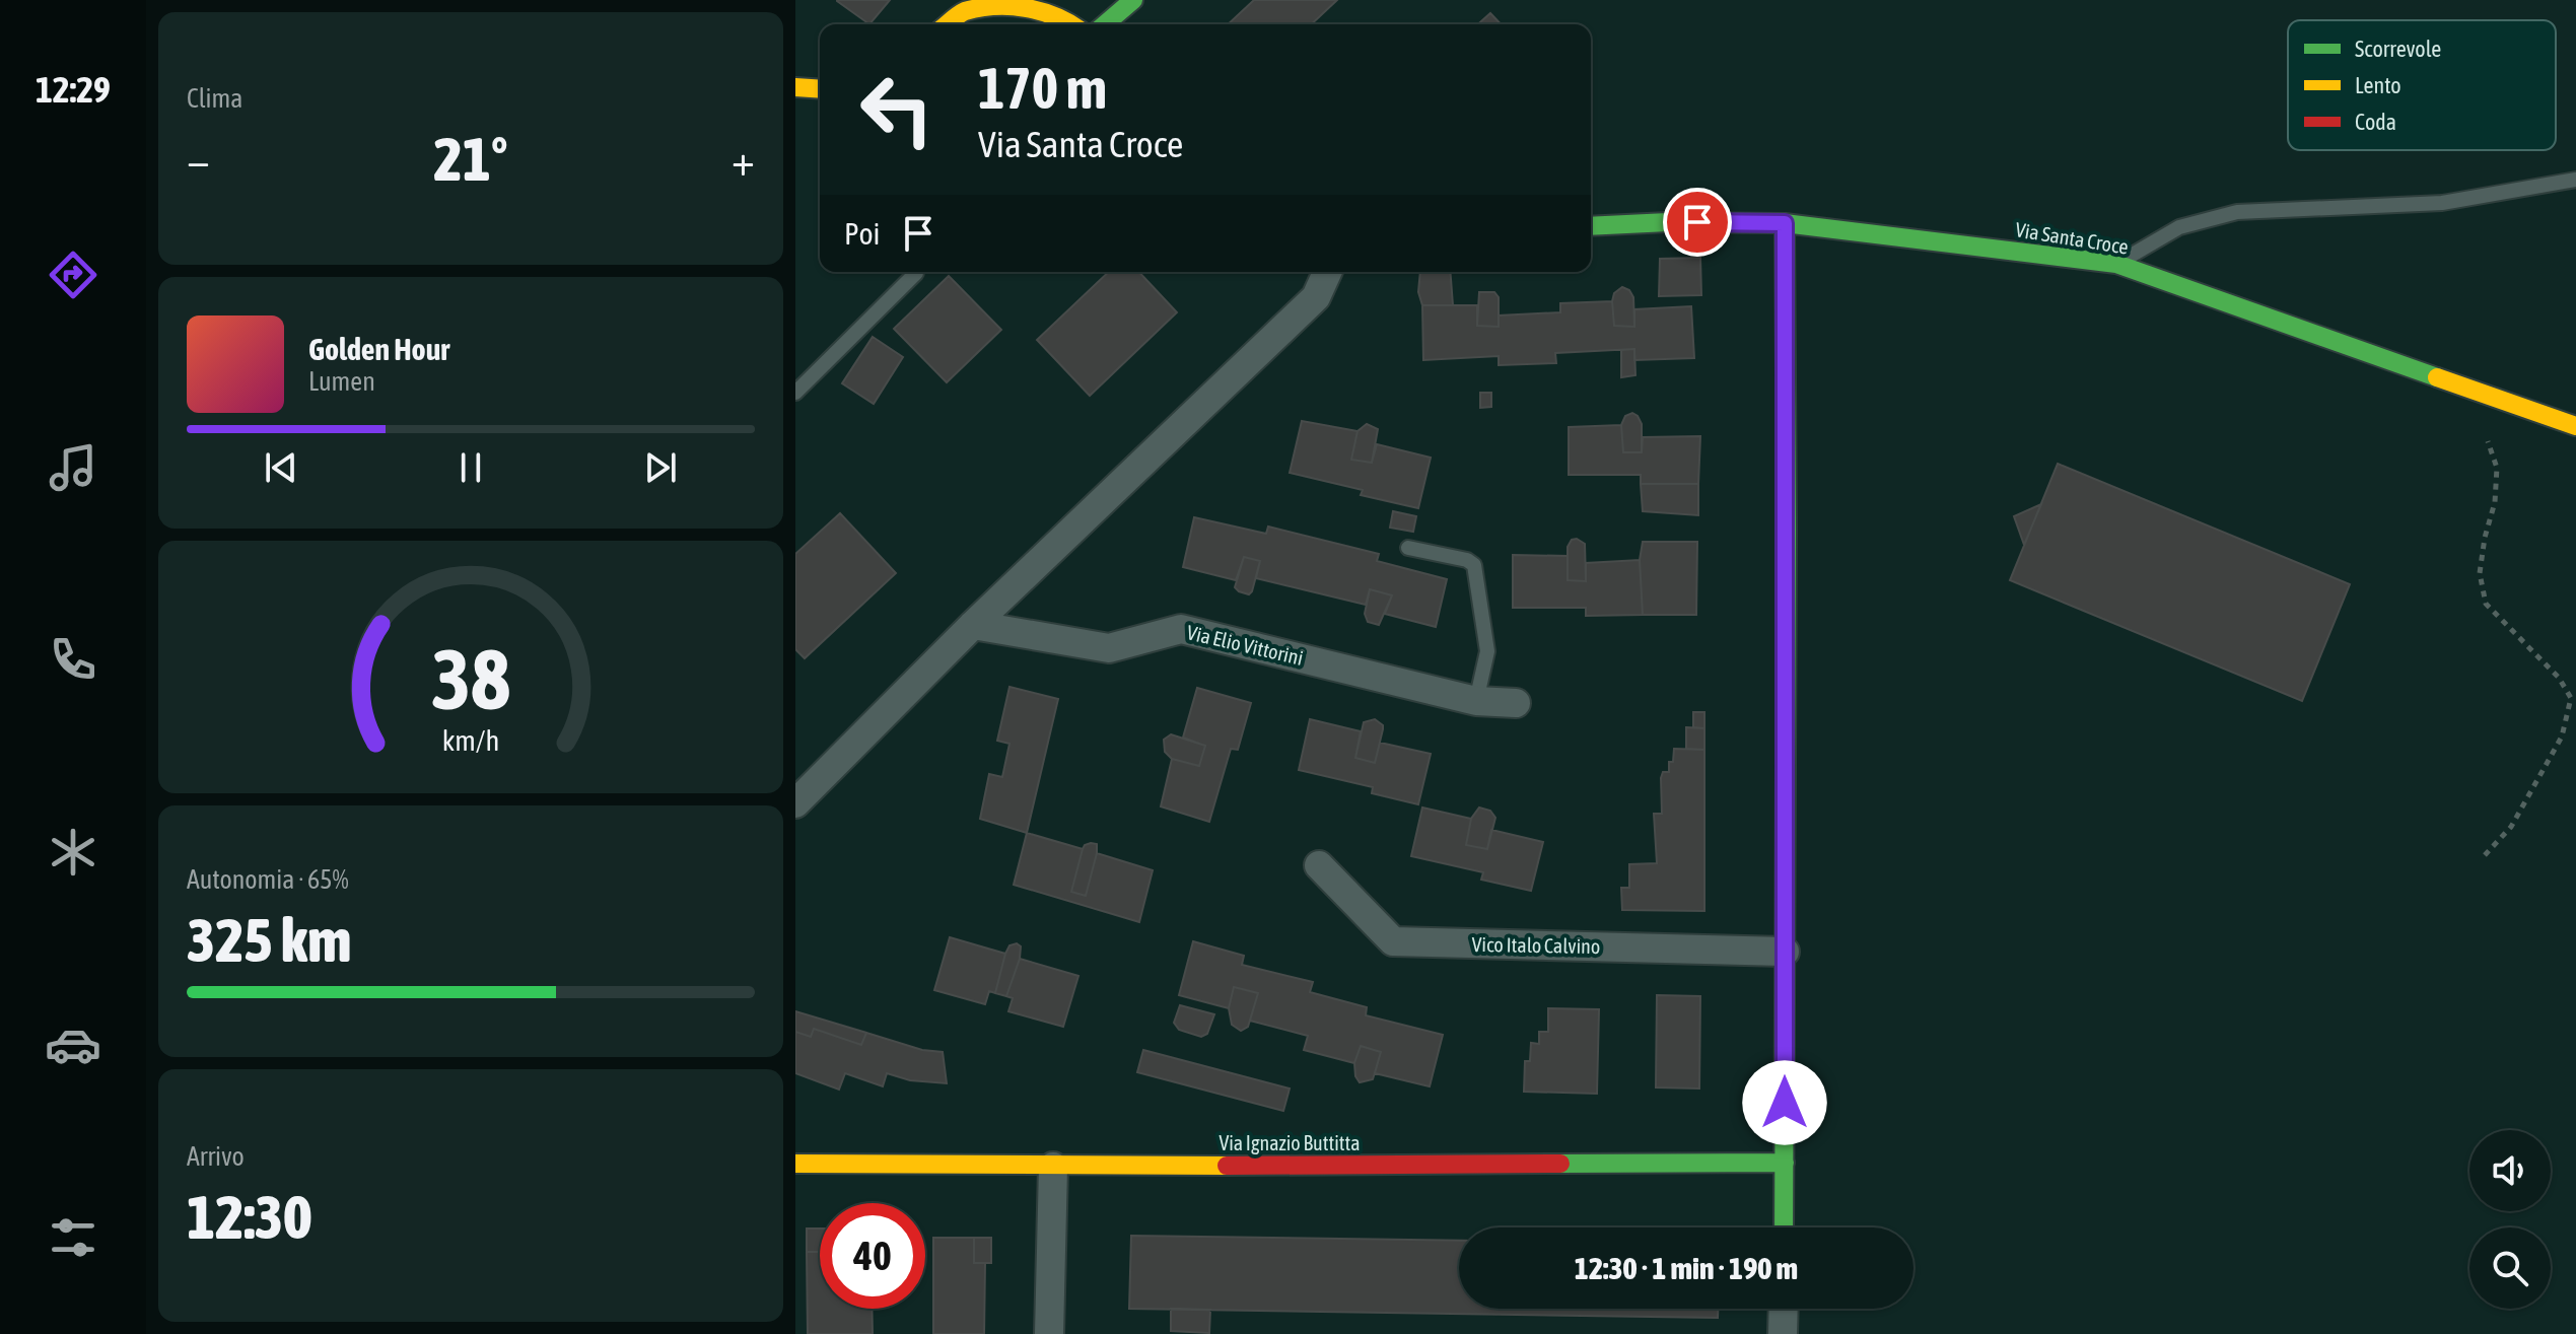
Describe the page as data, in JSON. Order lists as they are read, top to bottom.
{
  "streets": {
    "street": [
      "Via Santa Croce",
      "Via Elio Vittorini",
      "Vico Italo Calvino",
      "Via Ignazio Buttitta"
    ]
  },
  "legend": ["Scorrevole", "Lento", "Coda"],
  "page": {
    "tabs": "12:29",
    "tile": [
      "Clima",
      ["Autonomia · 65%", "325 km"],
      ["Arrivo", "12:30"]
    ],
    "turn": ["170 m", "Via Santa Croce"],
    "heat": ["−", "21°", "+"],
    "then": "Poi",
    "song": ["Golden Hour", "Lumen"],
    "limit": "40",
    "trip": "12:30 · 1 min · 190 m",
    "gauge": ["38", "km/h"]
  }
}
